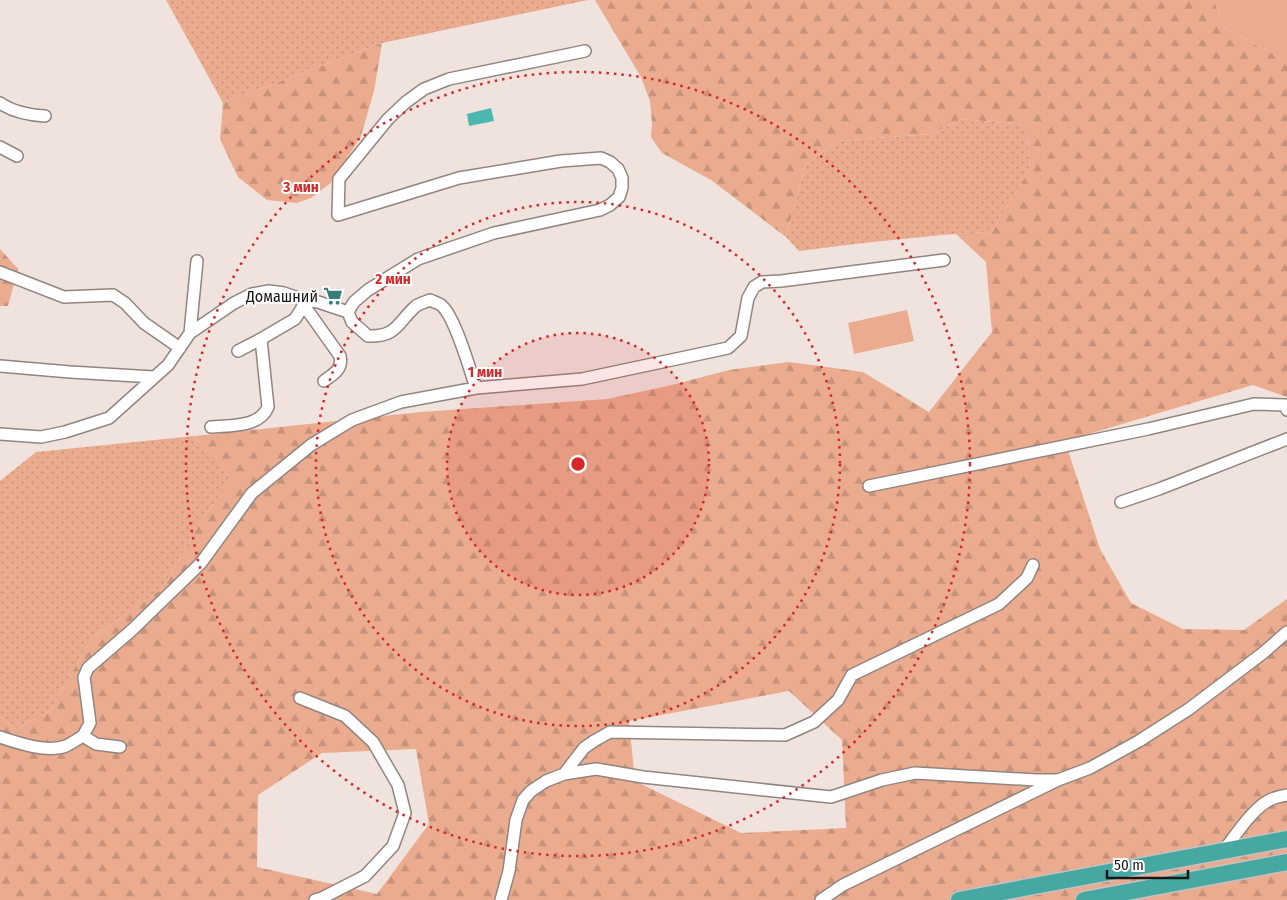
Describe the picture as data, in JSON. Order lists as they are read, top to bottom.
{
  "places": {
    "supermarket": ["Домашний"]
  },
  "scale_bar": "50 m",
  "rings": ["3 мин", "2 мин", "1 мин"]
}
